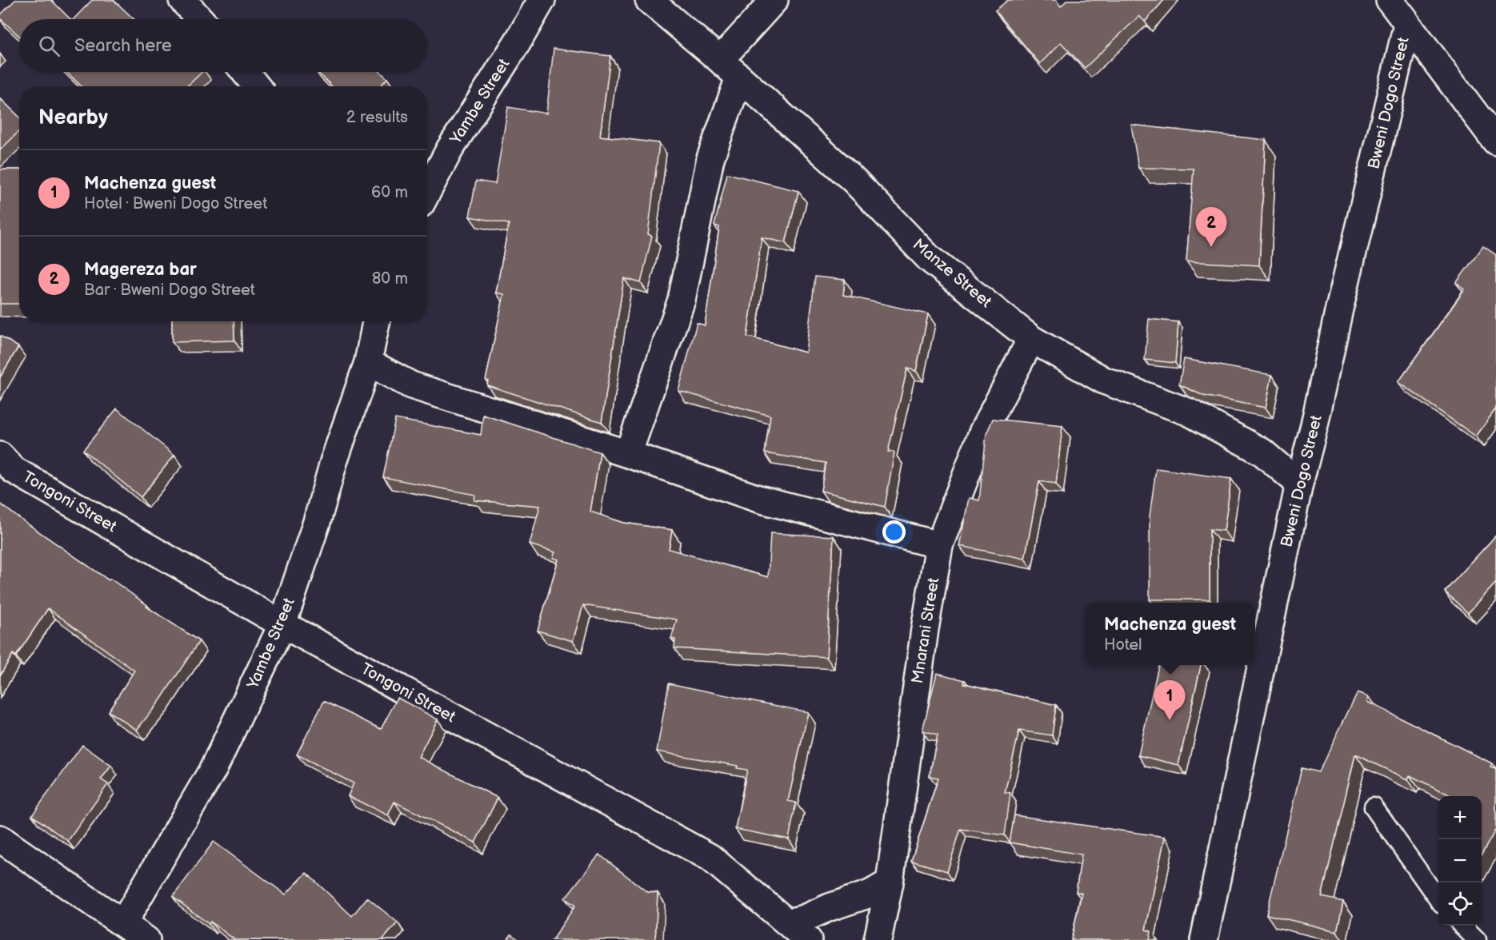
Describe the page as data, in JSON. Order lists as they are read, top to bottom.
{
  "streets": {
    "street": [
      "Yambe Street",
      "Bweni Dogo Street",
      "Manze Street",
      "Tongoni Street",
      "Mnarani Street"
    ]
  },
  "crossings": [
    ["Yambe Street", "Tongoni Street"],
    ["Bweni Dogo Street", "Manze Street"],
    ["Manze Street", "Mnarani Street"]
  ],
  "page": {
    "search": "Search here",
    "heading": ["Nearby", "2 results"],
    "list": [
      {
        "mark": "1",
        "name": "Machenza guest",
        "note": "Hotel · Bweni Dogo Street",
        "value": "60 m"
      },
      {
        "mark": "2",
        "name": "Magereza bar",
        "note": "Bar · Bweni Dogo Street",
        "value": "80 m"
      }
    ],
    "pins": ["2", "1"],
    "popup": ["Machenza guest", "Hotel"],
    "map_buttons": ["+", "−"]
  }
}
